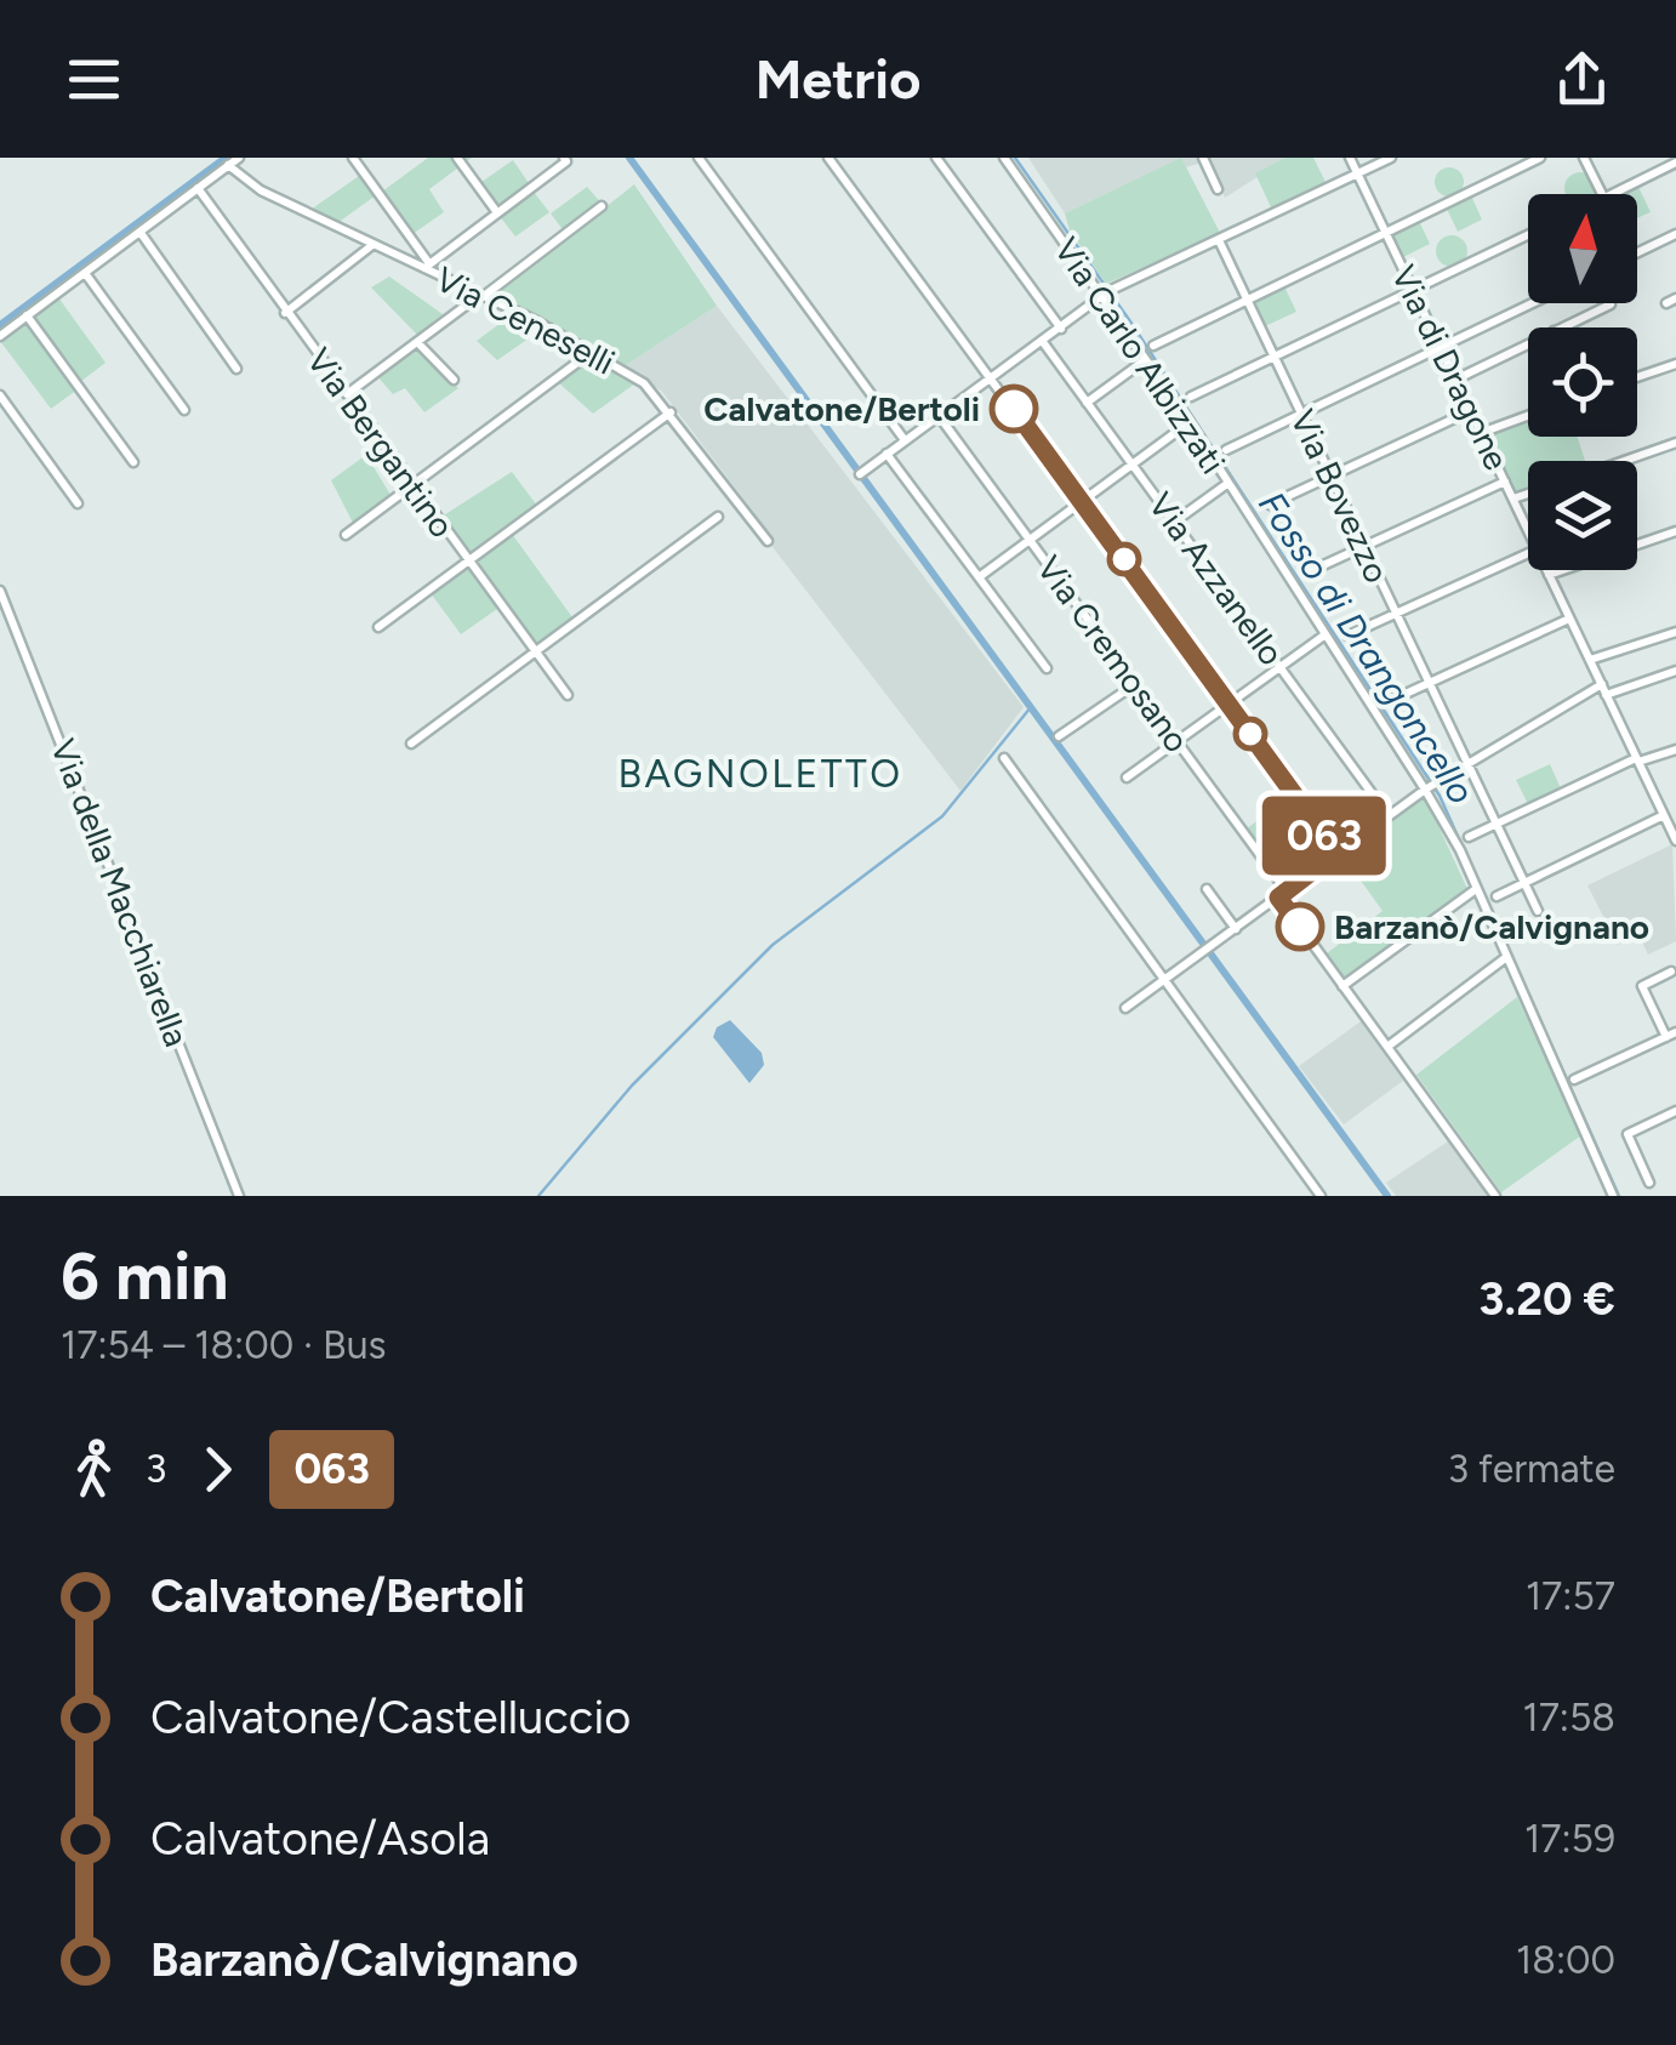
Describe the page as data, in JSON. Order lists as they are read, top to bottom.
{
  "streets": {
    "street": [
      "Via Ceneselli",
      "Via Carlo Albizzati",
      "Via di Dragone",
      "Via Bergantino",
      "Via Bovezzo",
      "Via Azzanello",
      "Via Cremosano",
      "Via della Macchiarella"
    ]
  },
  "districts": ["BAGNOLETTO"],
  "water": ["Fosso di Drangoncello"],
  "places": ["Calvatone/Bertoli", "Barzanò/Calvignano"],
  "lines": ["bus line 063"],
  "north": "top",
  "page": {
    "header": "Metrio",
    "on_map": "063",
    "heading": ["6 min", "17:54 – 18:00 · Bus", "3.20 €"],
    "legs": ["3", "063", "3 fermate"],
    "list": [
      {
        "name": "Calvatone/Bertoli",
        "value": "17:57"
      },
      {
        "name": "Calvatone/Castelluccio",
        "value": "17:58"
      },
      {
        "name": "Calvatone/Asola",
        "value": "17:59"
      },
      {
        "name": "Barzanò/Calvignano",
        "value": "18:00"
      }
    ]
  }
}
